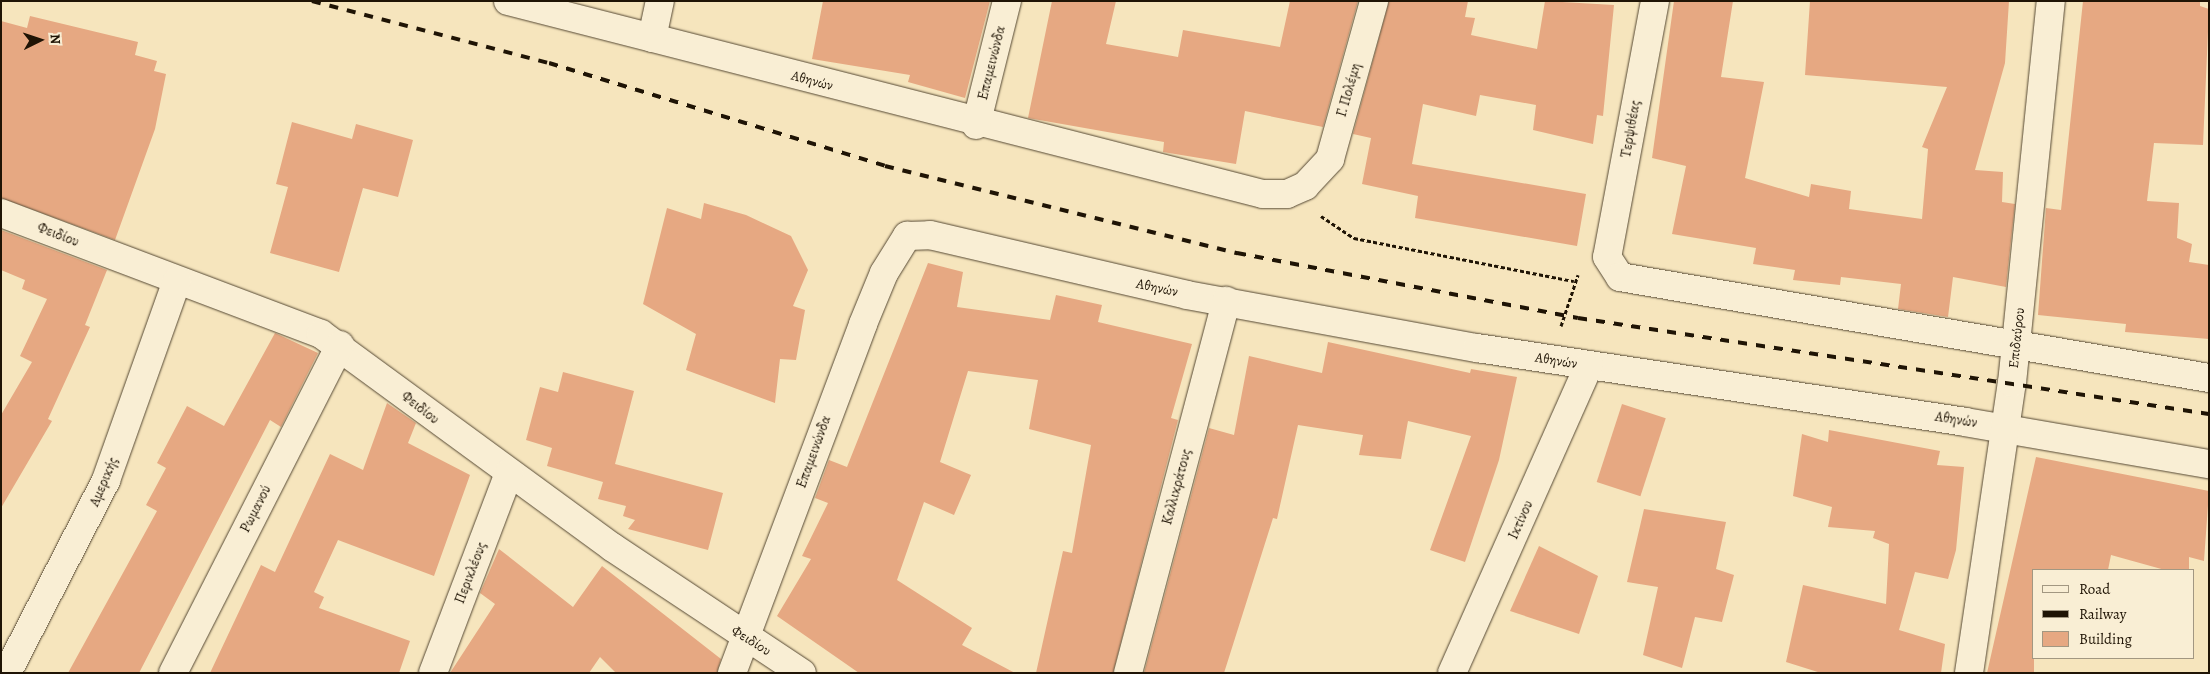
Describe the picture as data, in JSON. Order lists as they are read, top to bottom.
{
  "streets": {
    "street": [
      "Επαμεινώνδα",
      "Αθηνών",
      "Γ. Πολέμη",
      "Τερψιθέας",
      "Φειδίου",
      "Επιδαύρου",
      "Αμερικής",
      "Καλλικράτους",
      "Ρωμανού",
      "Ικτίνου",
      "Περικλέους"
    ]
  },
  "crossings": [
    ["Επαμεινώνδα", "Αθηνών"],
    ["Επαμεινώνδα", "Φειδίου"],
    ["Αθηνών", "Γ. Πολέμη"],
    ["Αθηνών", "Επιδαύρου"],
    ["Αθηνών", "Καλλικράτους"],
    ["Αθηνών", "Ικτίνου"],
    ["Φειδίου", "Αμερικής"],
    ["Φειδίου", "Ρωμανού"],
    ["Φειδίου", "Περικλέους"]
  ],
  "legend": ["Road", "Railway", "Building"],
  "north": "right"
}
